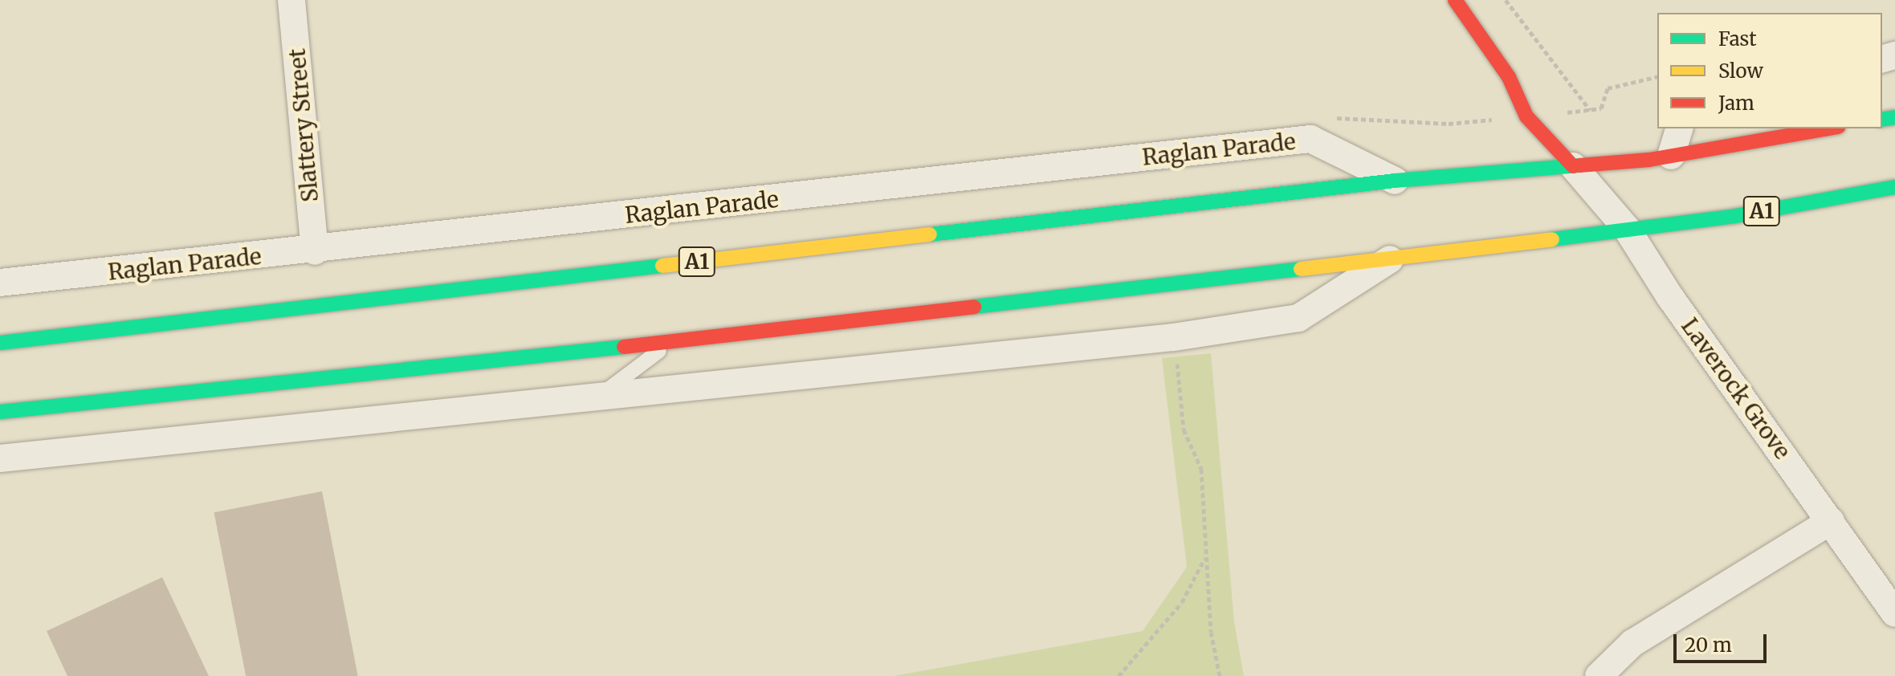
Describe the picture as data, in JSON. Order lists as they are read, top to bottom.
{
  "streets": {
    "main road": ["A1"],
    "street": ["Slattery Street", "Raglan Parade", "Laverock Grove"]
  },
  "crossings": [
    ["Slattery Street", "Raglan Parade"],
    ["Raglan Parade", "A1"],
    ["A1", "Laverock Grove"]
  ],
  "legend": ["Fast", "Slow", "Jam"],
  "scale_bar": "20 m"
}
